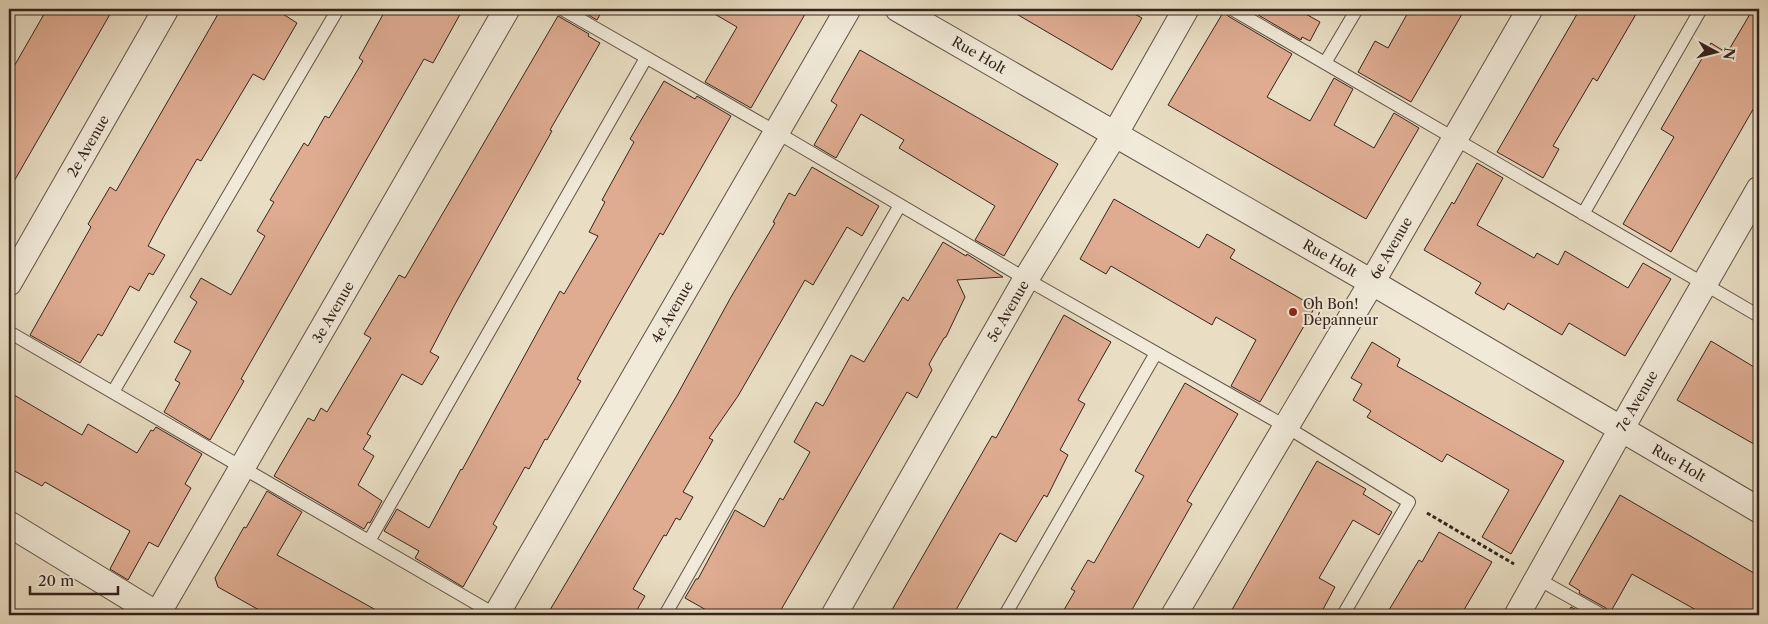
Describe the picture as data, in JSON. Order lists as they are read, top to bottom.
{
  "streets": {
    "street": [
      "Rue Holt",
      "2e Avenue",
      "6e Avenue",
      "5e Avenue",
      "3e Avenue",
      "4e Avenue",
      "7e Avenue"
    ]
  },
  "crossings": [
    ["Rue Holt", "6e Avenue"],
    ["Rue Holt", "5e Avenue"],
    ["Rue Holt", "7e Avenue"]
  ],
  "places": ["Oh Bon! Dépanneur"],
  "scale_bar": "20 m",
  "north": "right"
}
